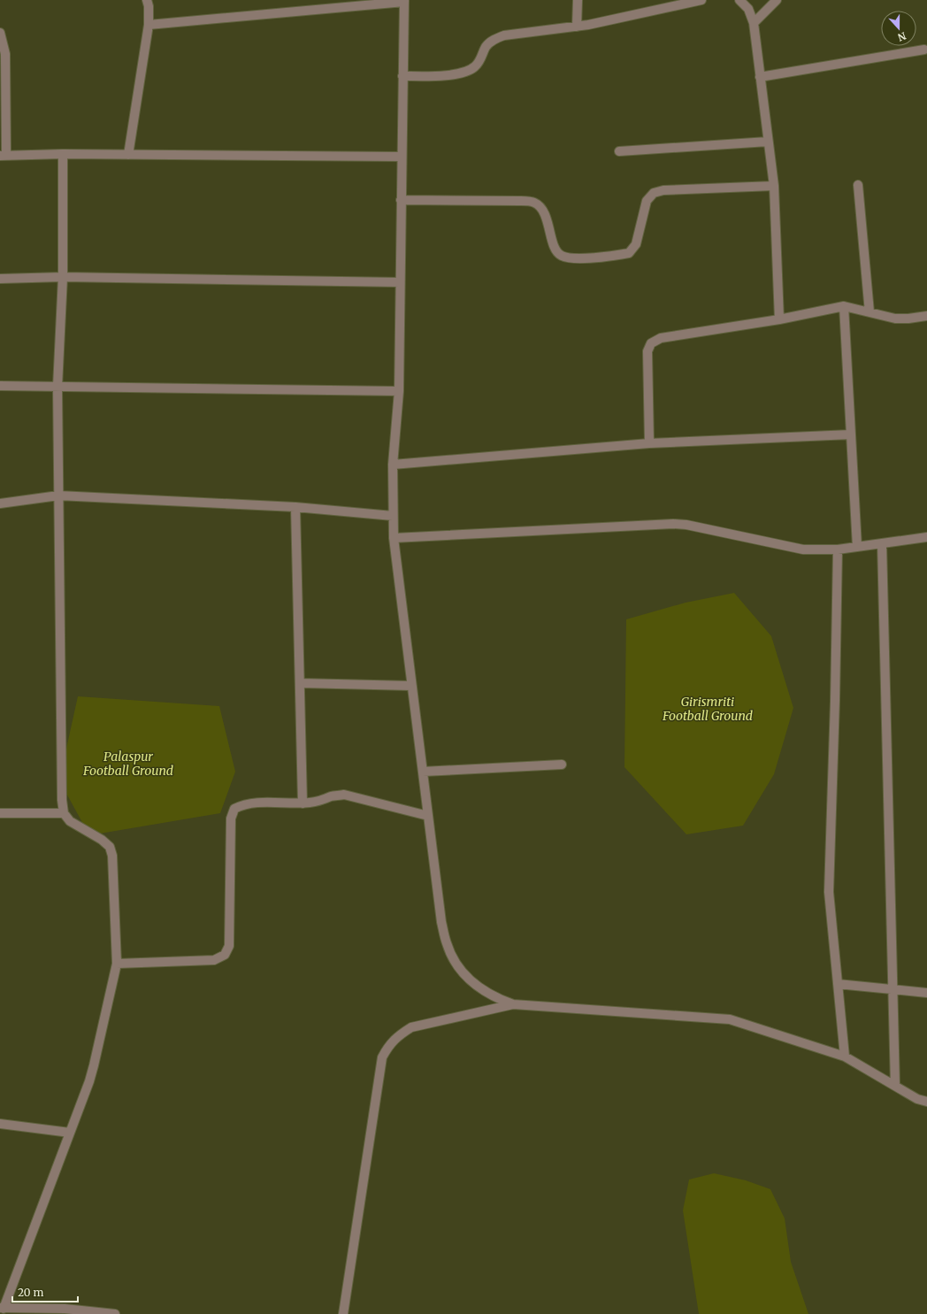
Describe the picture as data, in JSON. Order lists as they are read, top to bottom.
{
  "parks": ["Girismriti Football Ground", "Palaspur Football Ground"],
  "scale_bar": "20 m",
  "north": "bottom"
}
